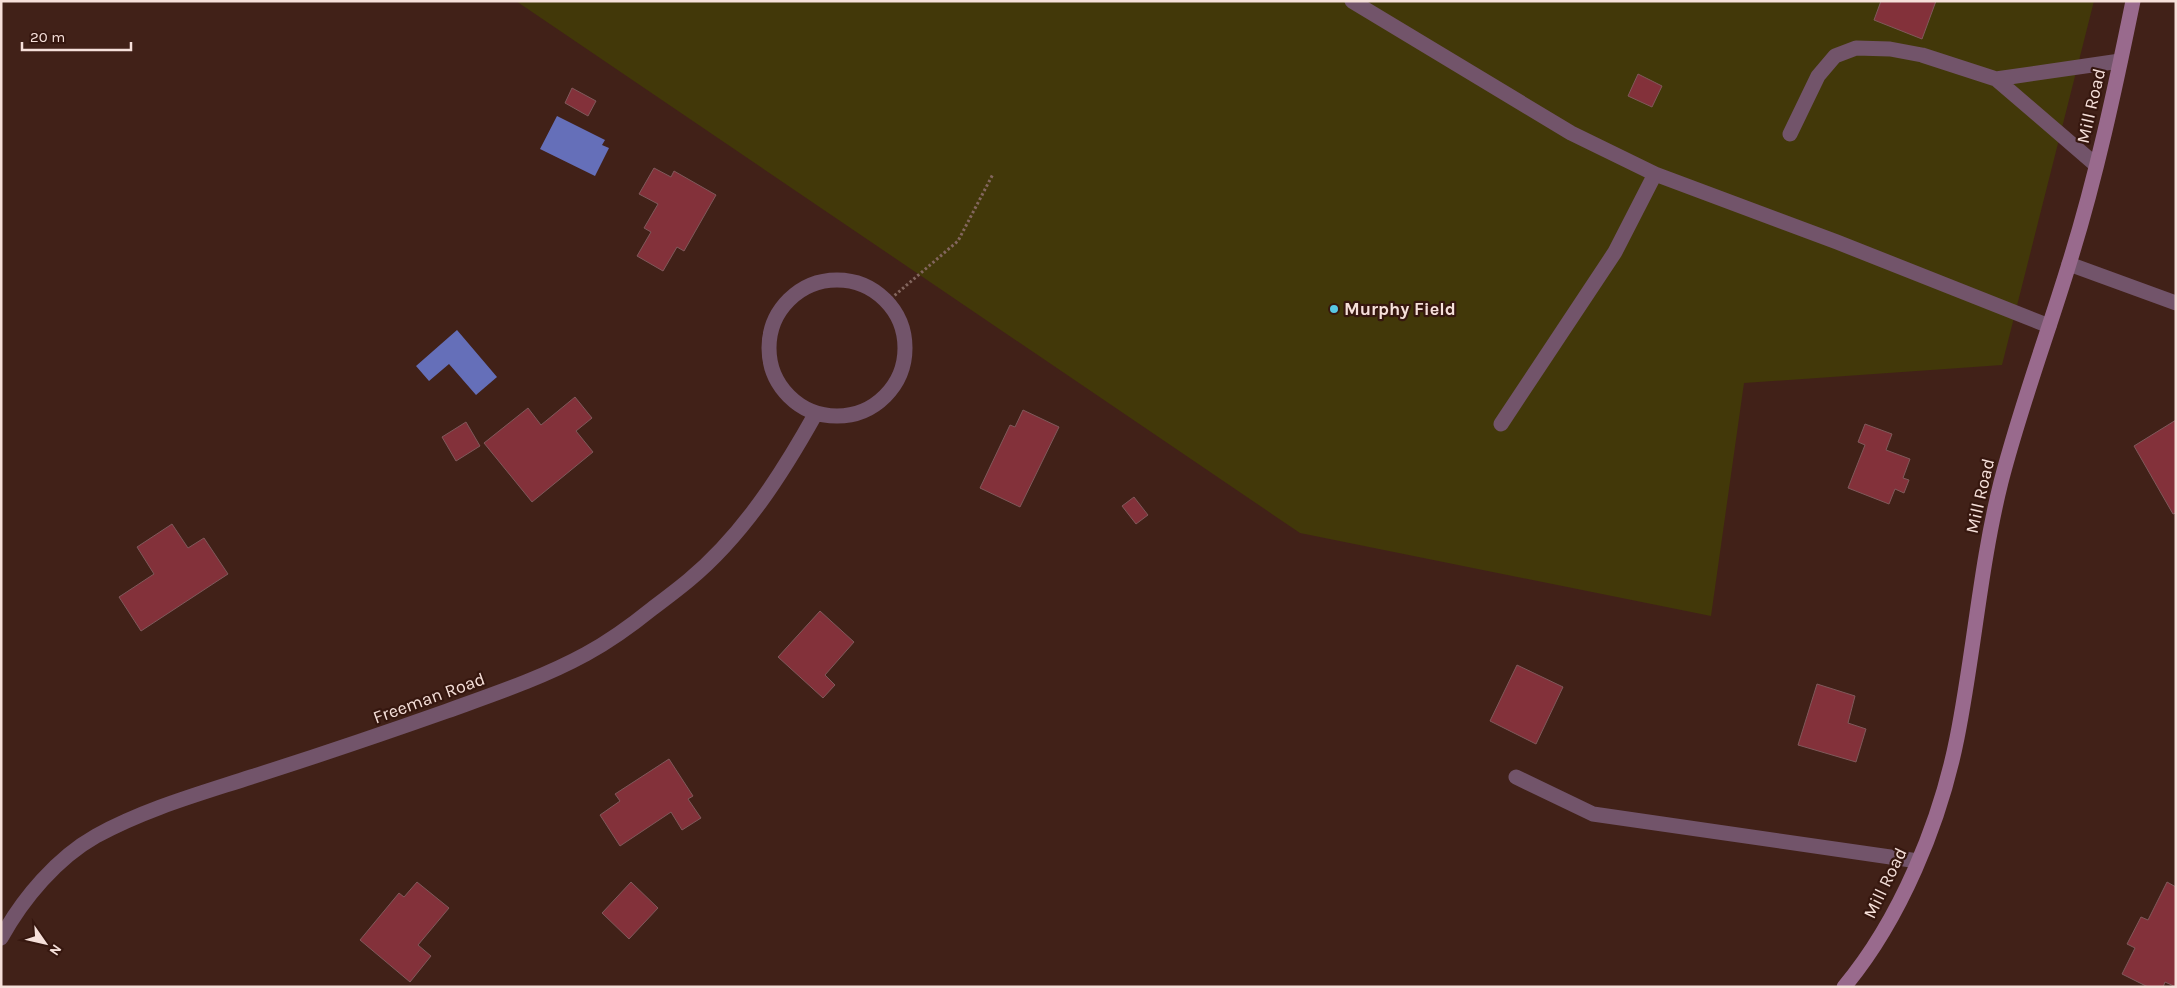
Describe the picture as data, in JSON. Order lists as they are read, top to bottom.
{
  "streets": {
    "main road": ["Mill Road"],
    "street": ["Freeman Road"]
  },
  "places": ["Murphy Field"],
  "scale_bar": "20 m",
  "north": "bottom right"
}
